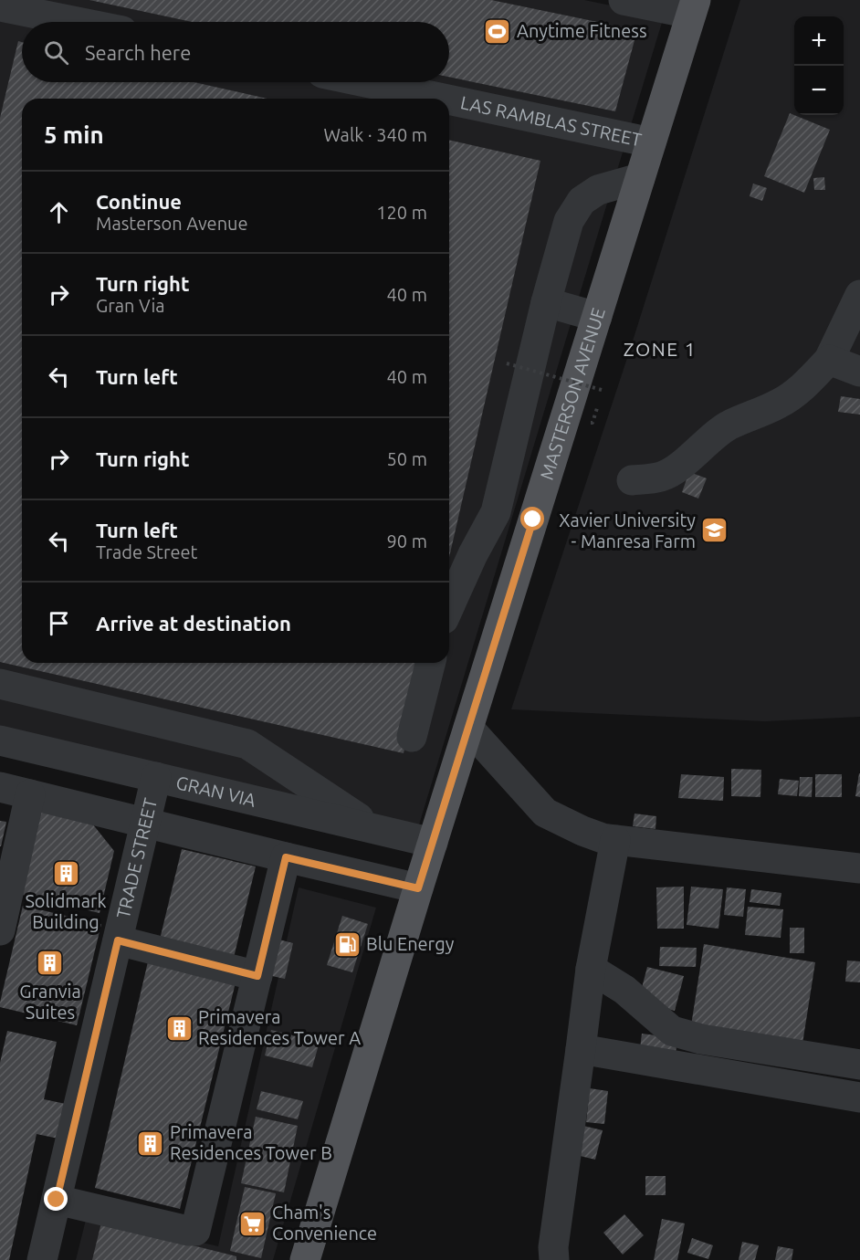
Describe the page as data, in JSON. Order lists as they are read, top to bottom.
{
  "streets": {
    "main road": ["MASTERSON AVENUE"],
    "street": ["LAS RAMBLAS STREET", "GRAN VIA", "TRADE STREET"]
  },
  "crossings": [
    ["LAS RAMBLAS STREET", "MASTERSON AVENUE"],
    ["MASTERSON AVENUE", "GRAN VIA"],
    ["GRAN VIA", "TRADE STREET"]
  ],
  "districts": ["ZONE 1"],
  "places": {
    "sports": ["Anytime Fitness"],
    "school or university": ["Xavier University - Manresa Farm"],
    "building": [
      "Solidmark Building",
      "Granvia Suites",
      "Primavera Residences Tower A",
      "Primavera Residences Tower B"
    ],
    "fuel station": ["Blu Energy"],
    "supermarket": ["Cham's Convenience"]
  },
  "page": {
    "map_buttons": ["+", "−"],
    "search": "Search here",
    "heading": ["5 min", "Walk · 340 m"],
    "list": [
      ["Continue", "Masterson Avenue", "120 m"],
      ["Turn right", "Gran Via", "40 m"],
      ["Turn left", "40 m"],
      ["Turn right", "50 m"],
      ["Turn left", "Trade Street", "90 m"],
      "Arrive at destination"
    ]
  }
}
